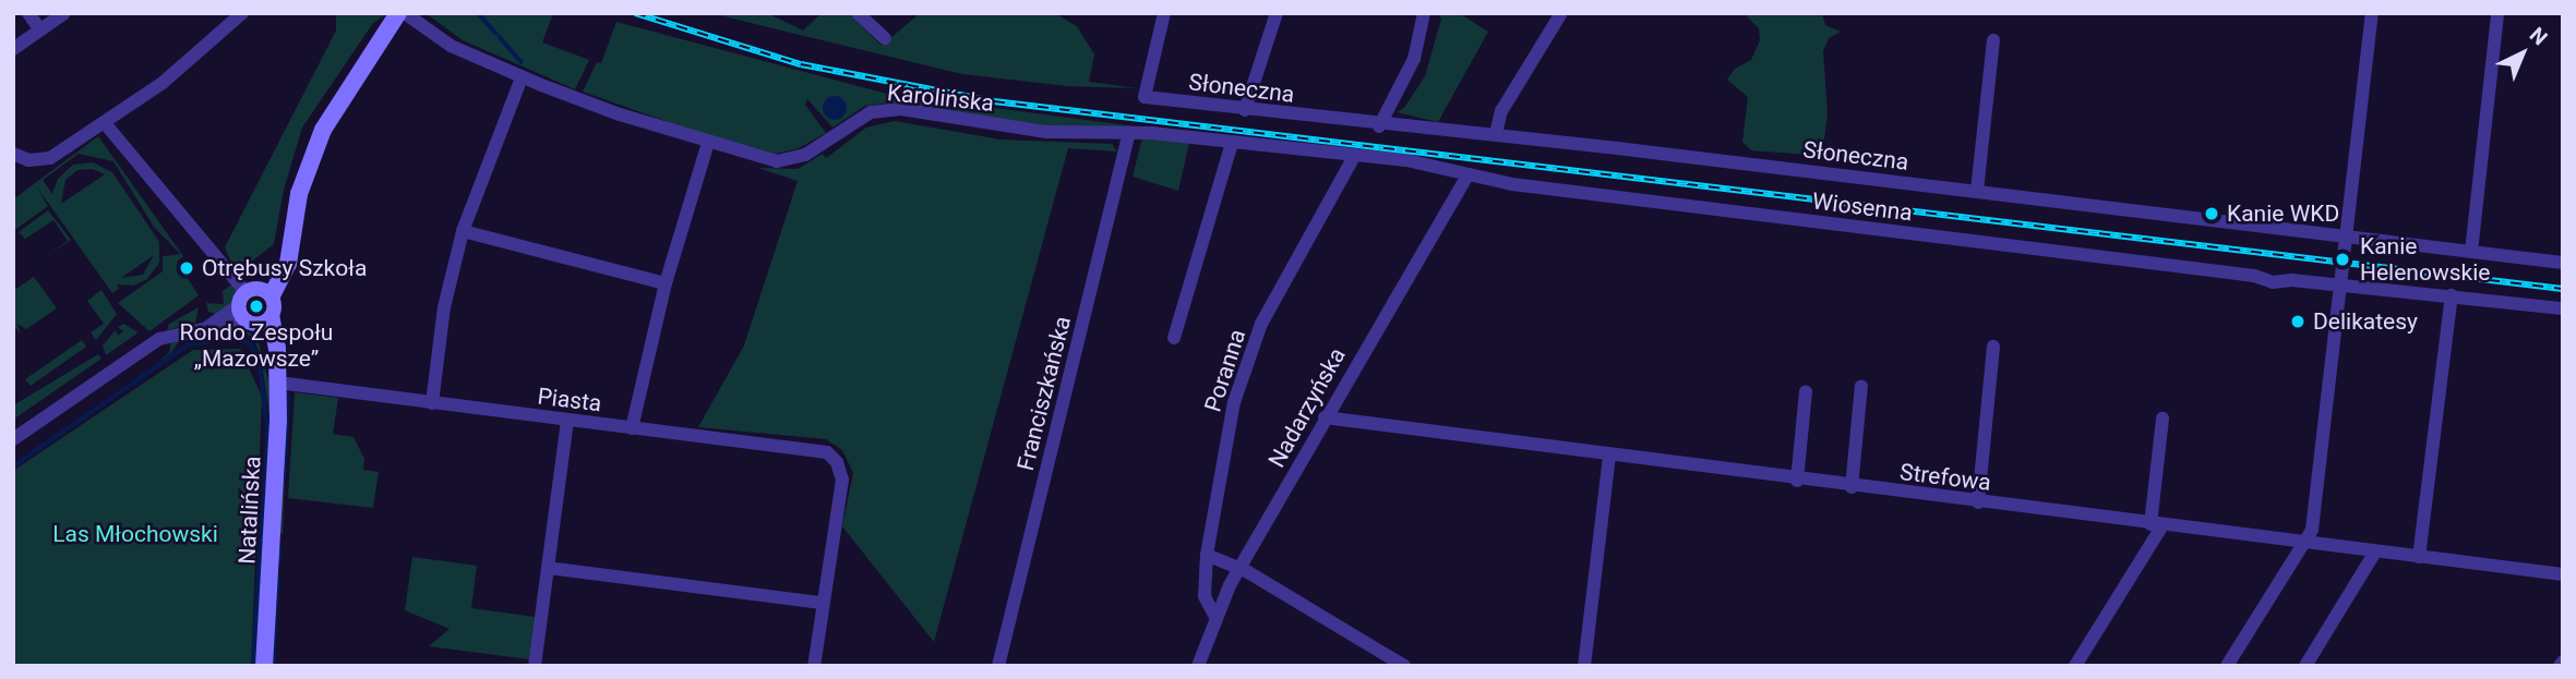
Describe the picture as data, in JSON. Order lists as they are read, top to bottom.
{
  "streets": {
    "main road": ["Natalińska"],
    "street": [
      "Słoneczna",
      "Karolińska",
      "Wiosenna",
      "Poranna",
      "Franciszkańska",
      "Piasta",
      "Nadarzyńska",
      "Strefowa"
    ]
  },
  "crossings": [
    ["Karolińska", "Wiosenna"],
    ["Karolińska", "Poranna"],
    ["Karolińska", "Franciszkańska"],
    ["Karolińska", "Nadarzyńska"],
    ["Wiosenna", "Nadarzyńska"],
    ["Poranna", "Nadarzyńska"],
    ["Piasta", "Natalińska"],
    ["Nadarzyńska", "Strefowa"]
  ],
  "parks": ["Las Młochowski"],
  "places": [
    "Kanie WKD",
    "Kanie Helenowskie",
    "Otrębusy Szkoła",
    "Rondo Zespołu „Mazowsze”",
    "Delikatesy"
  ],
  "north": "top right"
}
